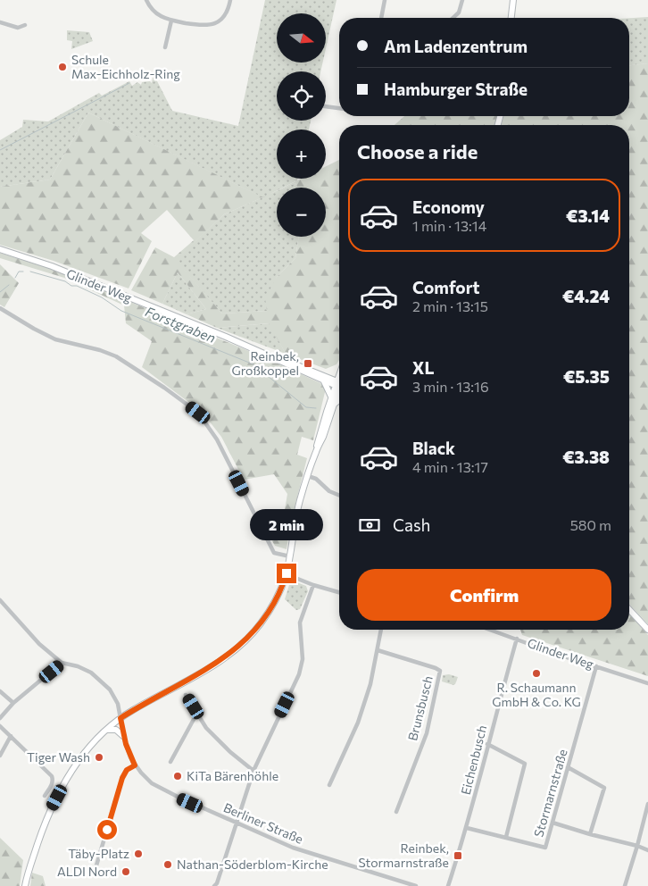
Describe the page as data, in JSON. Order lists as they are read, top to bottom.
{
  "streets": {
    "main road": ["Glinder Weg"],
    "street": [
      "Brunsbusch",
      "Eichenbusch",
      "Stormarnstraße",
      "Berliner Straße"
    ]
  },
  "crossings": [
    ["Glinder Weg", "Eichenbusch"],
    ["Glinder Weg", "Stormarnstraße"],
    ["Eichenbusch", "Stormarnstraße"]
  ],
  "water": ["Forstgraben"],
  "places": {
    "other": [
      "Schule Max-Eichholz-Ring",
      "R. Schaumann GmbH & Co. KG",
      "Tiger Wash",
      "KiTa Bärenhöhle",
      "Täby-Platz",
      "Nathan-Söderblom-Kirche",
      "ALDI Nord"
    ],
    "transit": ["Reinbek, Großkoppel", "Reinbek, Stormarnstraße"]
  },
  "north": "right",
  "page": {
    "map_buttons": ["+", "−"],
    "banner": ["Am Ladenzentrum", "Hamburger Straße"],
    "heading": "Choose a ride",
    "list": [
      {
        "name": "Economy",
        "note": "1 min · 13:14",
        "value": "€3.14"
      },
      {
        "name": "Comfort",
        "note": "2 min · 13:15",
        "value": "€4.24"
      },
      {
        "name": "XL",
        "note": "3 min · 13:16",
        "value": "€5.35"
      },
      {
        "name": "Black",
        "note": "4 min · 13:17",
        "value": "€3.38"
      }
    ],
    "pay": ["Cash", "580 m"],
    "bubble": "2 min",
    "buttons": "Confirm"
  }
}
